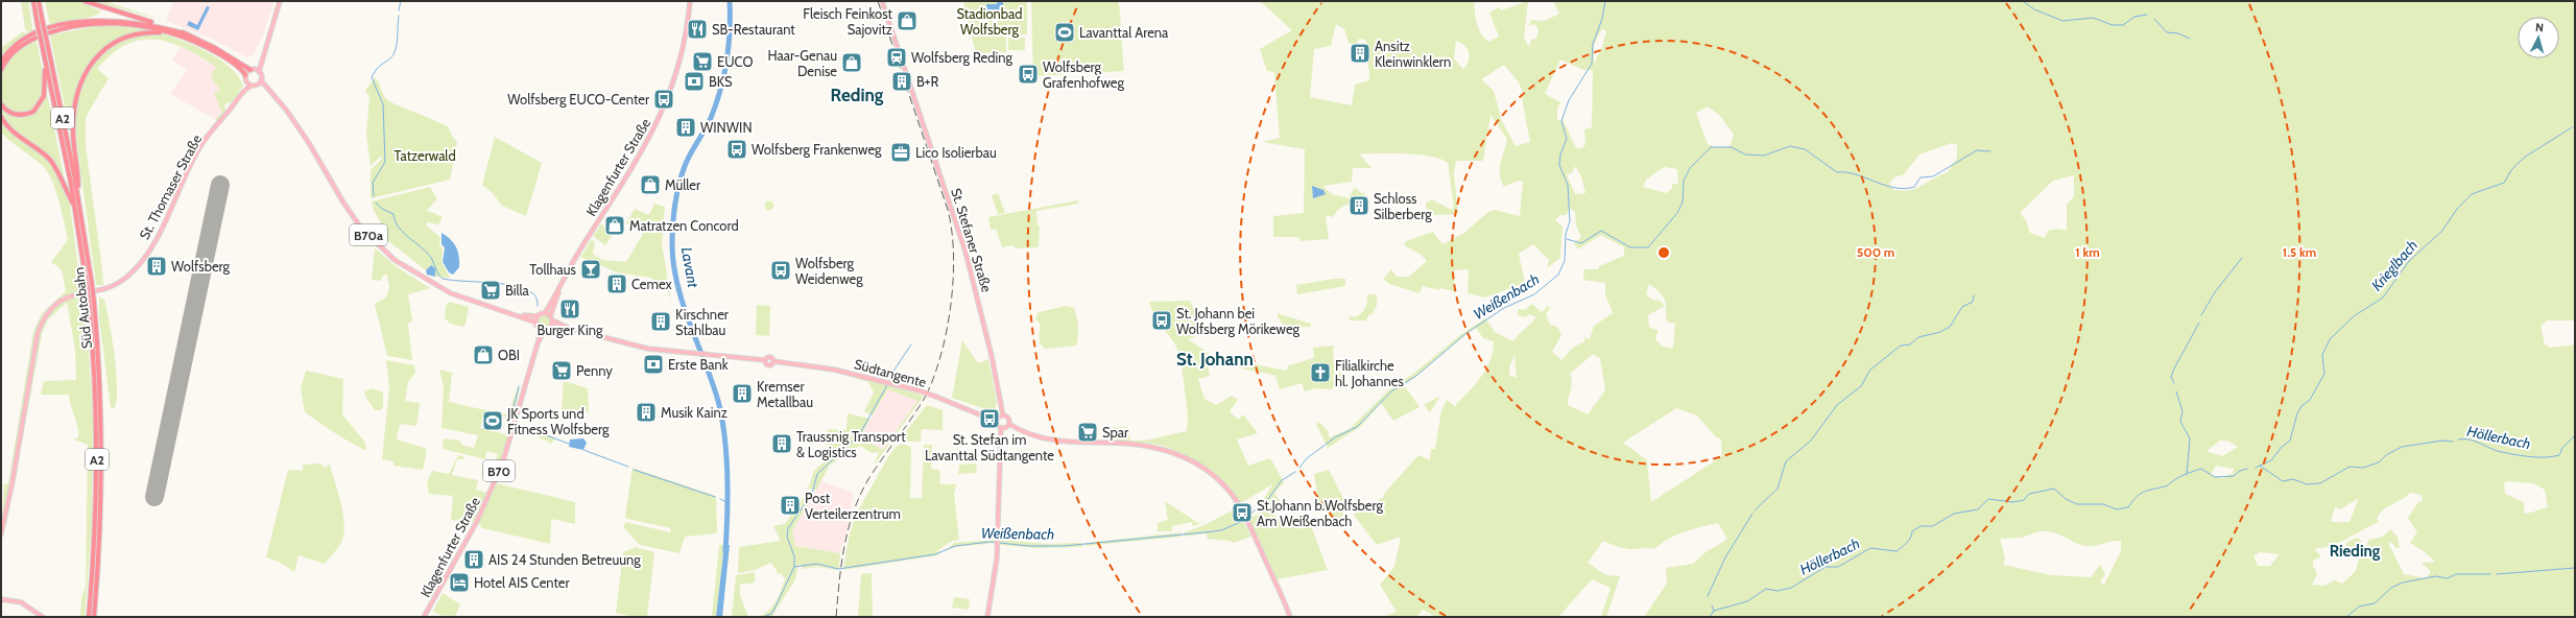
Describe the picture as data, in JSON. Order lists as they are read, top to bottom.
{
  "streets": {
    "highway": ["A2", "Süd Autobahn"],
    "main road": [
      "Klagenfurter Straße",
      "St. Thomaser Straße",
      "B70a",
      "St. Stefaner Straße",
      "Südtangente",
      "B70"
    ]
  },
  "crossings": [
    ["Klagenfurter Straße", "B70a"],
    ["Klagenfurter Straße", "Südtangente"],
    ["B70a", "Südtangente"]
  ],
  "districts": ["Reding", "St. Johann", "Rieding"],
  "water": [
    "Krieglbach",
    "Lavant",
    "Weißenbach",
    "Höllerbach"
  ],
  "parks": ["Stadionbad Wolfsberg", "Tatzerwald"],
  "places": {
    "shop": [
      "Fleisch Feinkost Sajovitz",
      "Haar-Genau Denise",
      "Müller",
      "Matratzen Concord",
      "OBI"
    ],
    "restaurant": ["SB-Restaurant", "Burger King"],
    "sports": ["Lavanttal Arena", "JK Sports und Fitness Wolfsberg"],
    "building": [
      "Ansitz Kleinwinklern",
      "B+R",
      "WINWIN",
      "Schloss Silberberg",
      "Wolfsberg",
      "Cemex",
      "Kirschner Stahlbau",
      "Kremser Metallbau",
      "Musik Kainz",
      "Traussnig Transport & Logistics",
      "Post Verteilerzentrum",
      "AIS 24 Stunden Betreuung"
    ],
    "station": ["Wolfsberg Reding"],
    "supermarket": [
      "EUCO",
      "Billa",
      "Penny",
      "Spar"
    ],
    "bus stop": [
      "Wolfsberg Grafenhofweg",
      "Wolfsberg EUCO-Center",
      "Wolfsberg Frankenweg",
      "Wolfsberg Weidenweg",
      "St. Johann bei Wolfsberg Mörikeweg",
      "St. Stefan im Lavanttal Südtangente",
      "St.Johann b.Wolfsberg Am Weißenbach"
    ],
    "bank": ["BKS", "Erste Bank"],
    "office": ["Lico Isolierbau"],
    "bar": ["Tollhaus"],
    "church": ["Filialkirche hl. Johannes"],
    "hotel": ["Hotel AIS Center"]
  },
  "north": "top",
  "rings": ["500 m", "1 km", "1.5 km"]
}
